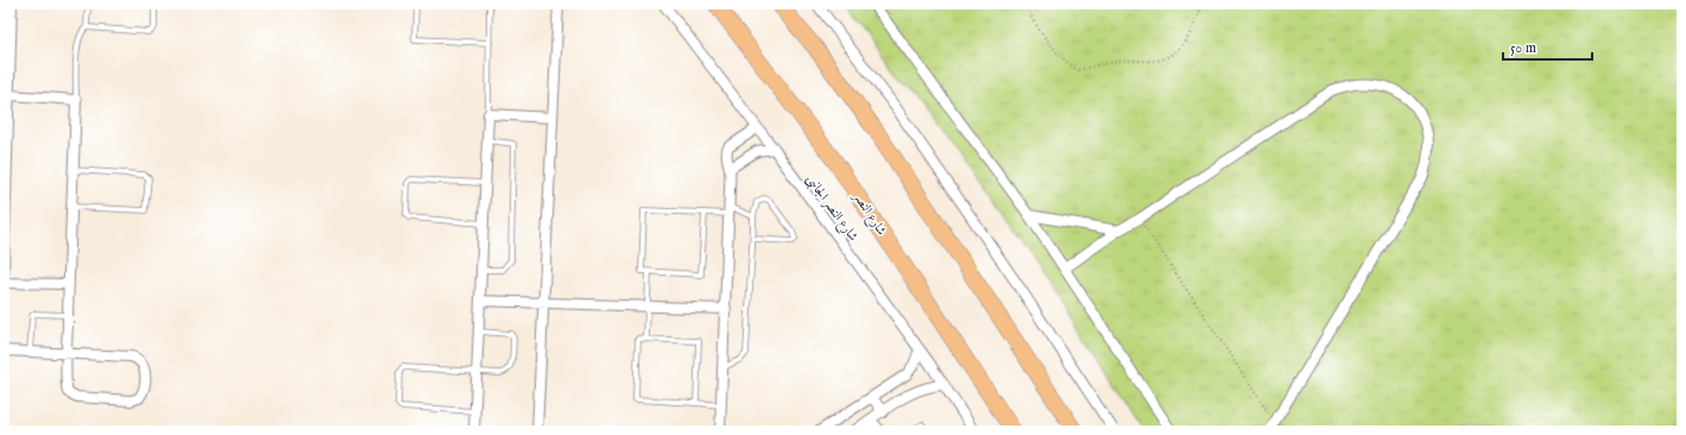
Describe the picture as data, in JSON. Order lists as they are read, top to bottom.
{
  "streets": {
    "main road": ["شارع النصر"],
    "street": ["شارع النصر الجانبى"]
  },
  "scale_bar": "50 m"
}
